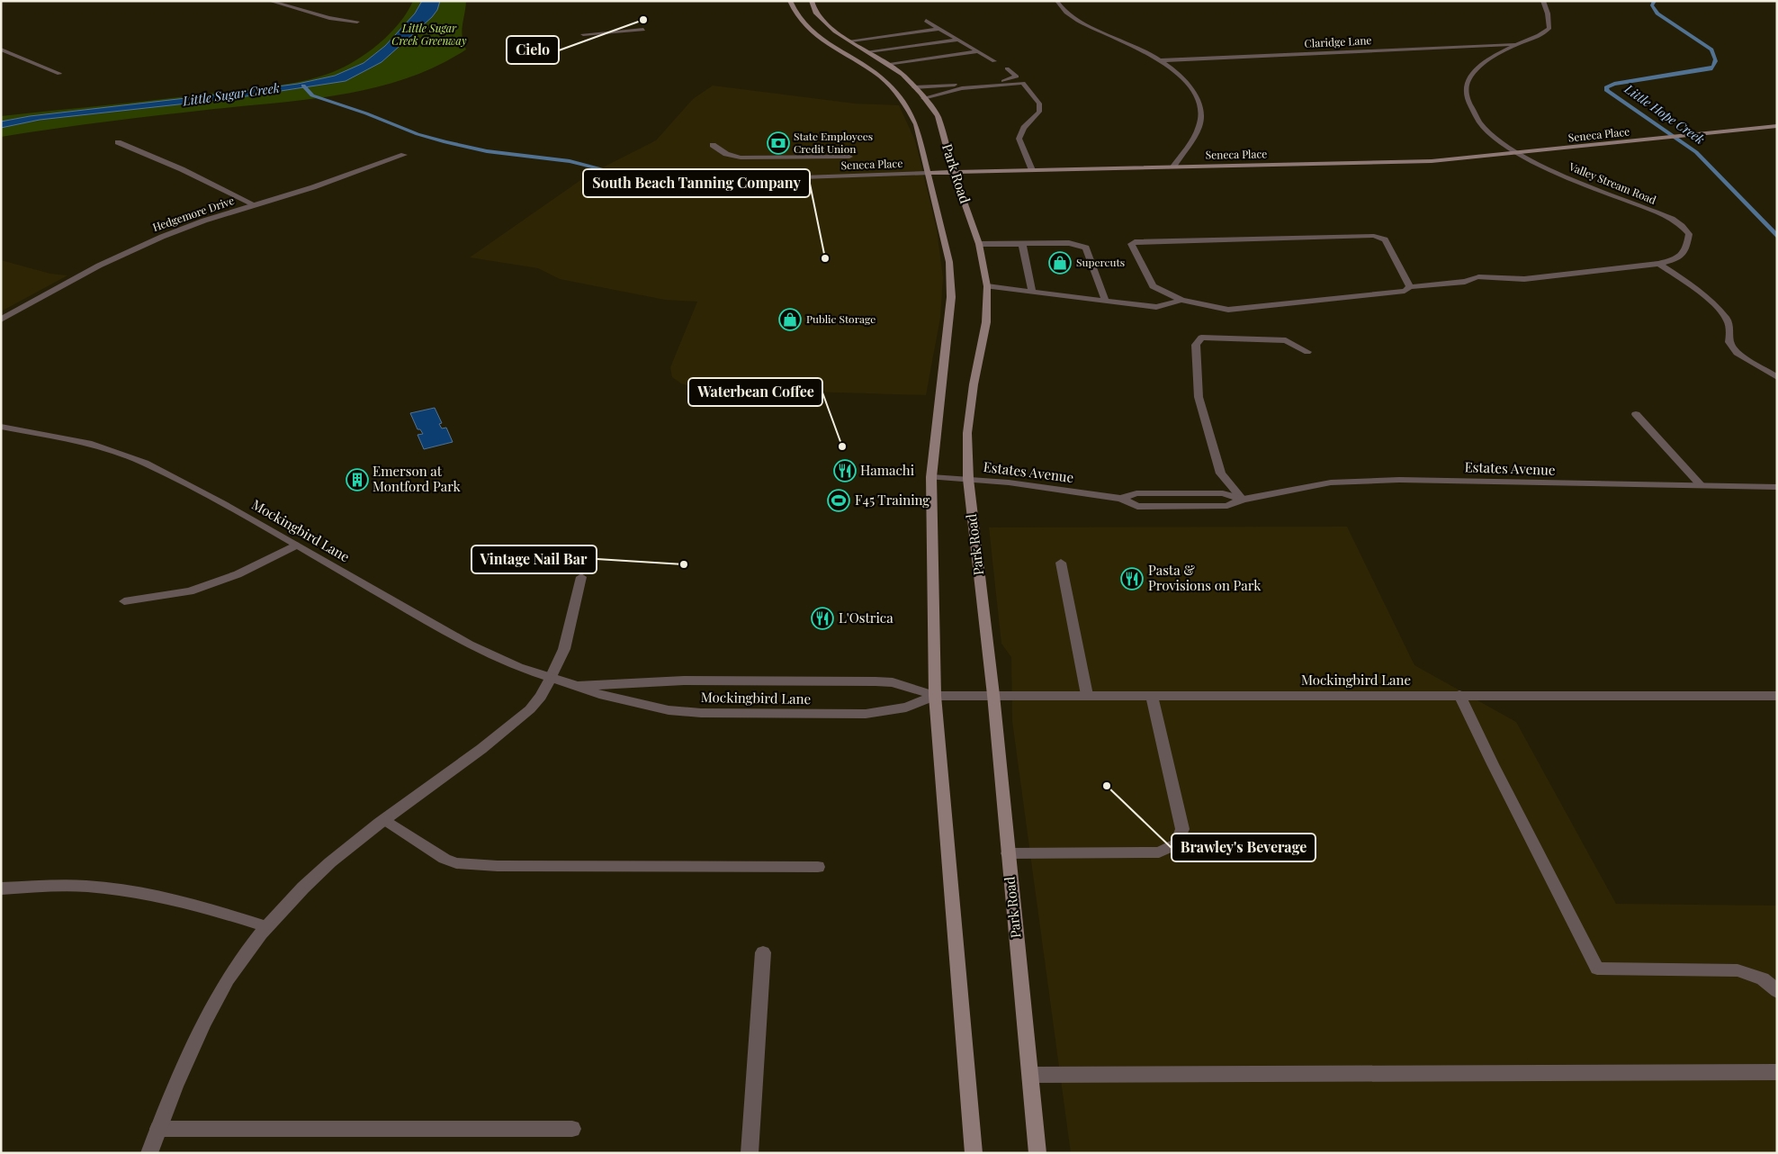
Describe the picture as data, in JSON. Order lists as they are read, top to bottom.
{
  "streets": {
    "main road": ["Seneca Place", "Park Road"],
    "street": [
      "Claridge Lane",
      "Valley Stream Road",
      "Hedgemore Drive",
      "Estates Avenue",
      "Mockingbird Lane"
    ]
  },
  "crossings": [
    ["Claridge Lane", "Valley Stream Road"],
    ["Seneca Place", "Park Road"],
    ["Seneca Place", "Valley Stream Road"],
    ["Park Road", "Estates Avenue"],
    ["Park Road", "Mockingbird Lane"]
  ],
  "water": ["Little Sugar Creek", "Little Hope Creek"],
  "parks": ["Little Sugar Creek Greenway"],
  "places": {
    "other": [
      "Cielo",
      "South Beach Tanning Company",
      "Waterbean Coffee",
      "Vintage Nail Bar",
      "Brawley's Beverage"
    ],
    "bank": ["State Employees Credit Union"],
    "shop": ["Supercuts", "Public Storage"],
    "restaurant": ["Hamachi", "Pasta & Provisions on Park", "L'Ostrica"],
    "building": ["Emerson at Montford Park"],
    "sports": ["F45 Training"]
  }
}
